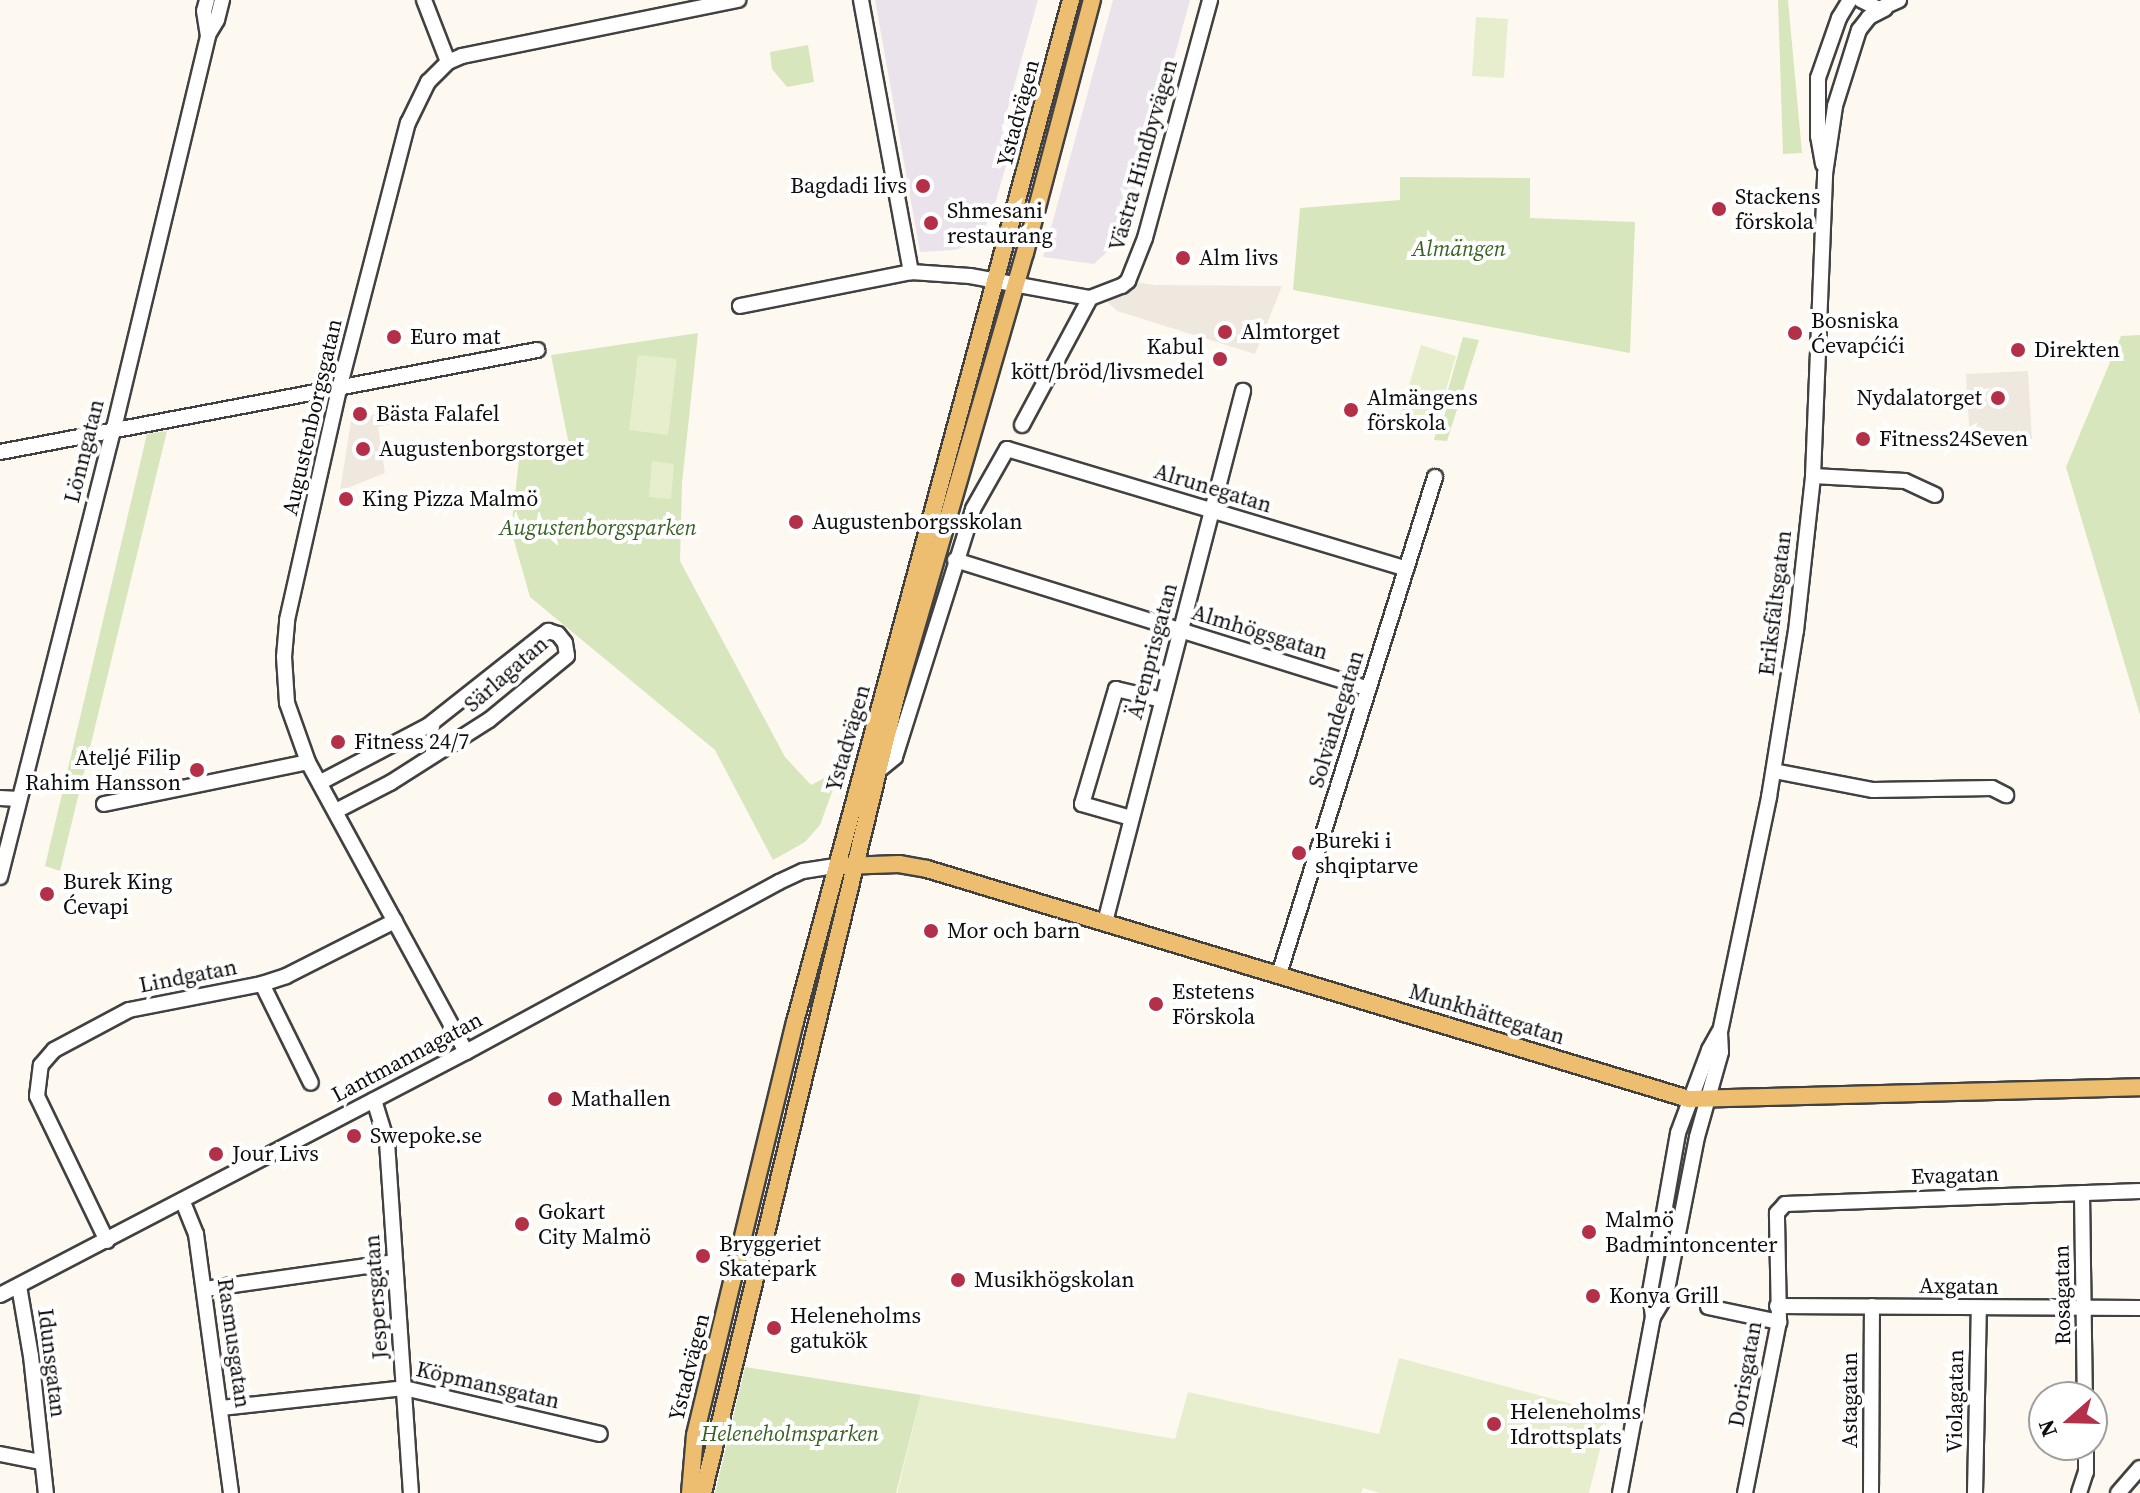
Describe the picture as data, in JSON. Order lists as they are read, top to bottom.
{
  "streets": {
    "main road": ["Ystadvägen", "Munkhättegatan"],
    "street": [
      "Västra Hindbyvägen",
      "Augustenborgsgatan",
      "Lönngatan",
      "Alrunegatan",
      "Eriksfältsgatan",
      "Almhögsgatan",
      "Ärenprisgatan",
      "Särlagatan",
      "Solvändegatan",
      "Lindgatan",
      "Lantmannagatan",
      "Evagatan",
      "Axgatan",
      "Rosagatan",
      "Jespersgatan",
      "Rasmusgatan",
      "Idunsgatan",
      "Dorisgatan",
      "Köpmansgatan",
      "Astagatan",
      "Violagatan"
    ]
  },
  "crossings": [
    ["Ystadvägen", "Alrunegatan"],
    ["Ystadvägen", "Almhögsgatan"],
    ["Ystadvägen", "Munkhättegatan"],
    ["Ystadvägen", "Lantmannagatan"],
    ["Augustenborgsgatan", "Särlagatan"],
    ["Augustenborgsgatan", "Lindgatan"],
    ["Augustenborgsgatan", "Lantmannagatan"],
    ["Alrunegatan", "Ärenprisgatan"],
    ["Alrunegatan", "Solvändegatan"],
    ["Eriksfältsgatan", "Munkhättegatan"],
    ["Almhögsgatan", "Ärenprisgatan"],
    ["Almhögsgatan", "Solvändegatan"],
    ["Ärenprisgatan", "Munkhättegatan"],
    ["Solvändegatan", "Munkhättegatan"],
    ["Lindgatan", "Lantmannagatan"],
    ["Munkhättegatan", "Lantmannagatan"],
    ["Lantmannagatan", "Jespersgatan"],
    ["Lantmannagatan", "Rasmusgatan"],
    ["Lantmannagatan", "Idunsgatan"],
    ["Evagatan", "Rosagatan"],
    ["Evagatan", "Dorisgatan"],
    ["Axgatan", "Rosagatan"],
    ["Axgatan", "Dorisgatan"],
    ["Axgatan", "Astagatan"],
    ["Axgatan", "Violagatan"],
    ["Jespersgatan", "Köpmansgatan"],
    ["Rasmusgatan", "Köpmansgatan"]
  ],
  "parks": ["Almängen", "Augustenborgsparken", "Heleneholmsparken"],
  "places": [
    "Bagdadi livs",
    "Stackens förskola",
    "Shmesani restaurang",
    "Alm livs",
    "Almtorget",
    "Bosniska Ćevapćići",
    "Euro mat",
    "Direkten",
    "Kabul kött/bröd/livsmedel",
    "Nydalatorget",
    "Almängens förskola",
    "Bästa Falafel",
    "Fitness24Seven",
    "Augustenborgstorget",
    "King Pizza Malmö",
    "Augustenborgsskolan",
    "Fitness 24/7",
    "Ateljé Filip Rahim Hansson",
    "Bureki i shqiptarve",
    "Burek King Ćevapi",
    "Mor och barn",
    "Estetens Förskola",
    "Mathallen",
    "Swepoke.se",
    "Jour Livs",
    "Gokart City Malmö",
    "Malmö Badmintoncenter",
    "Bryggeriet Skatepark",
    "Musikhögskolan",
    "Konya Grill",
    "Heleneholms gatukök",
    "Heleneholms Idrottsplats"
  ],
  "north": "left"
}
